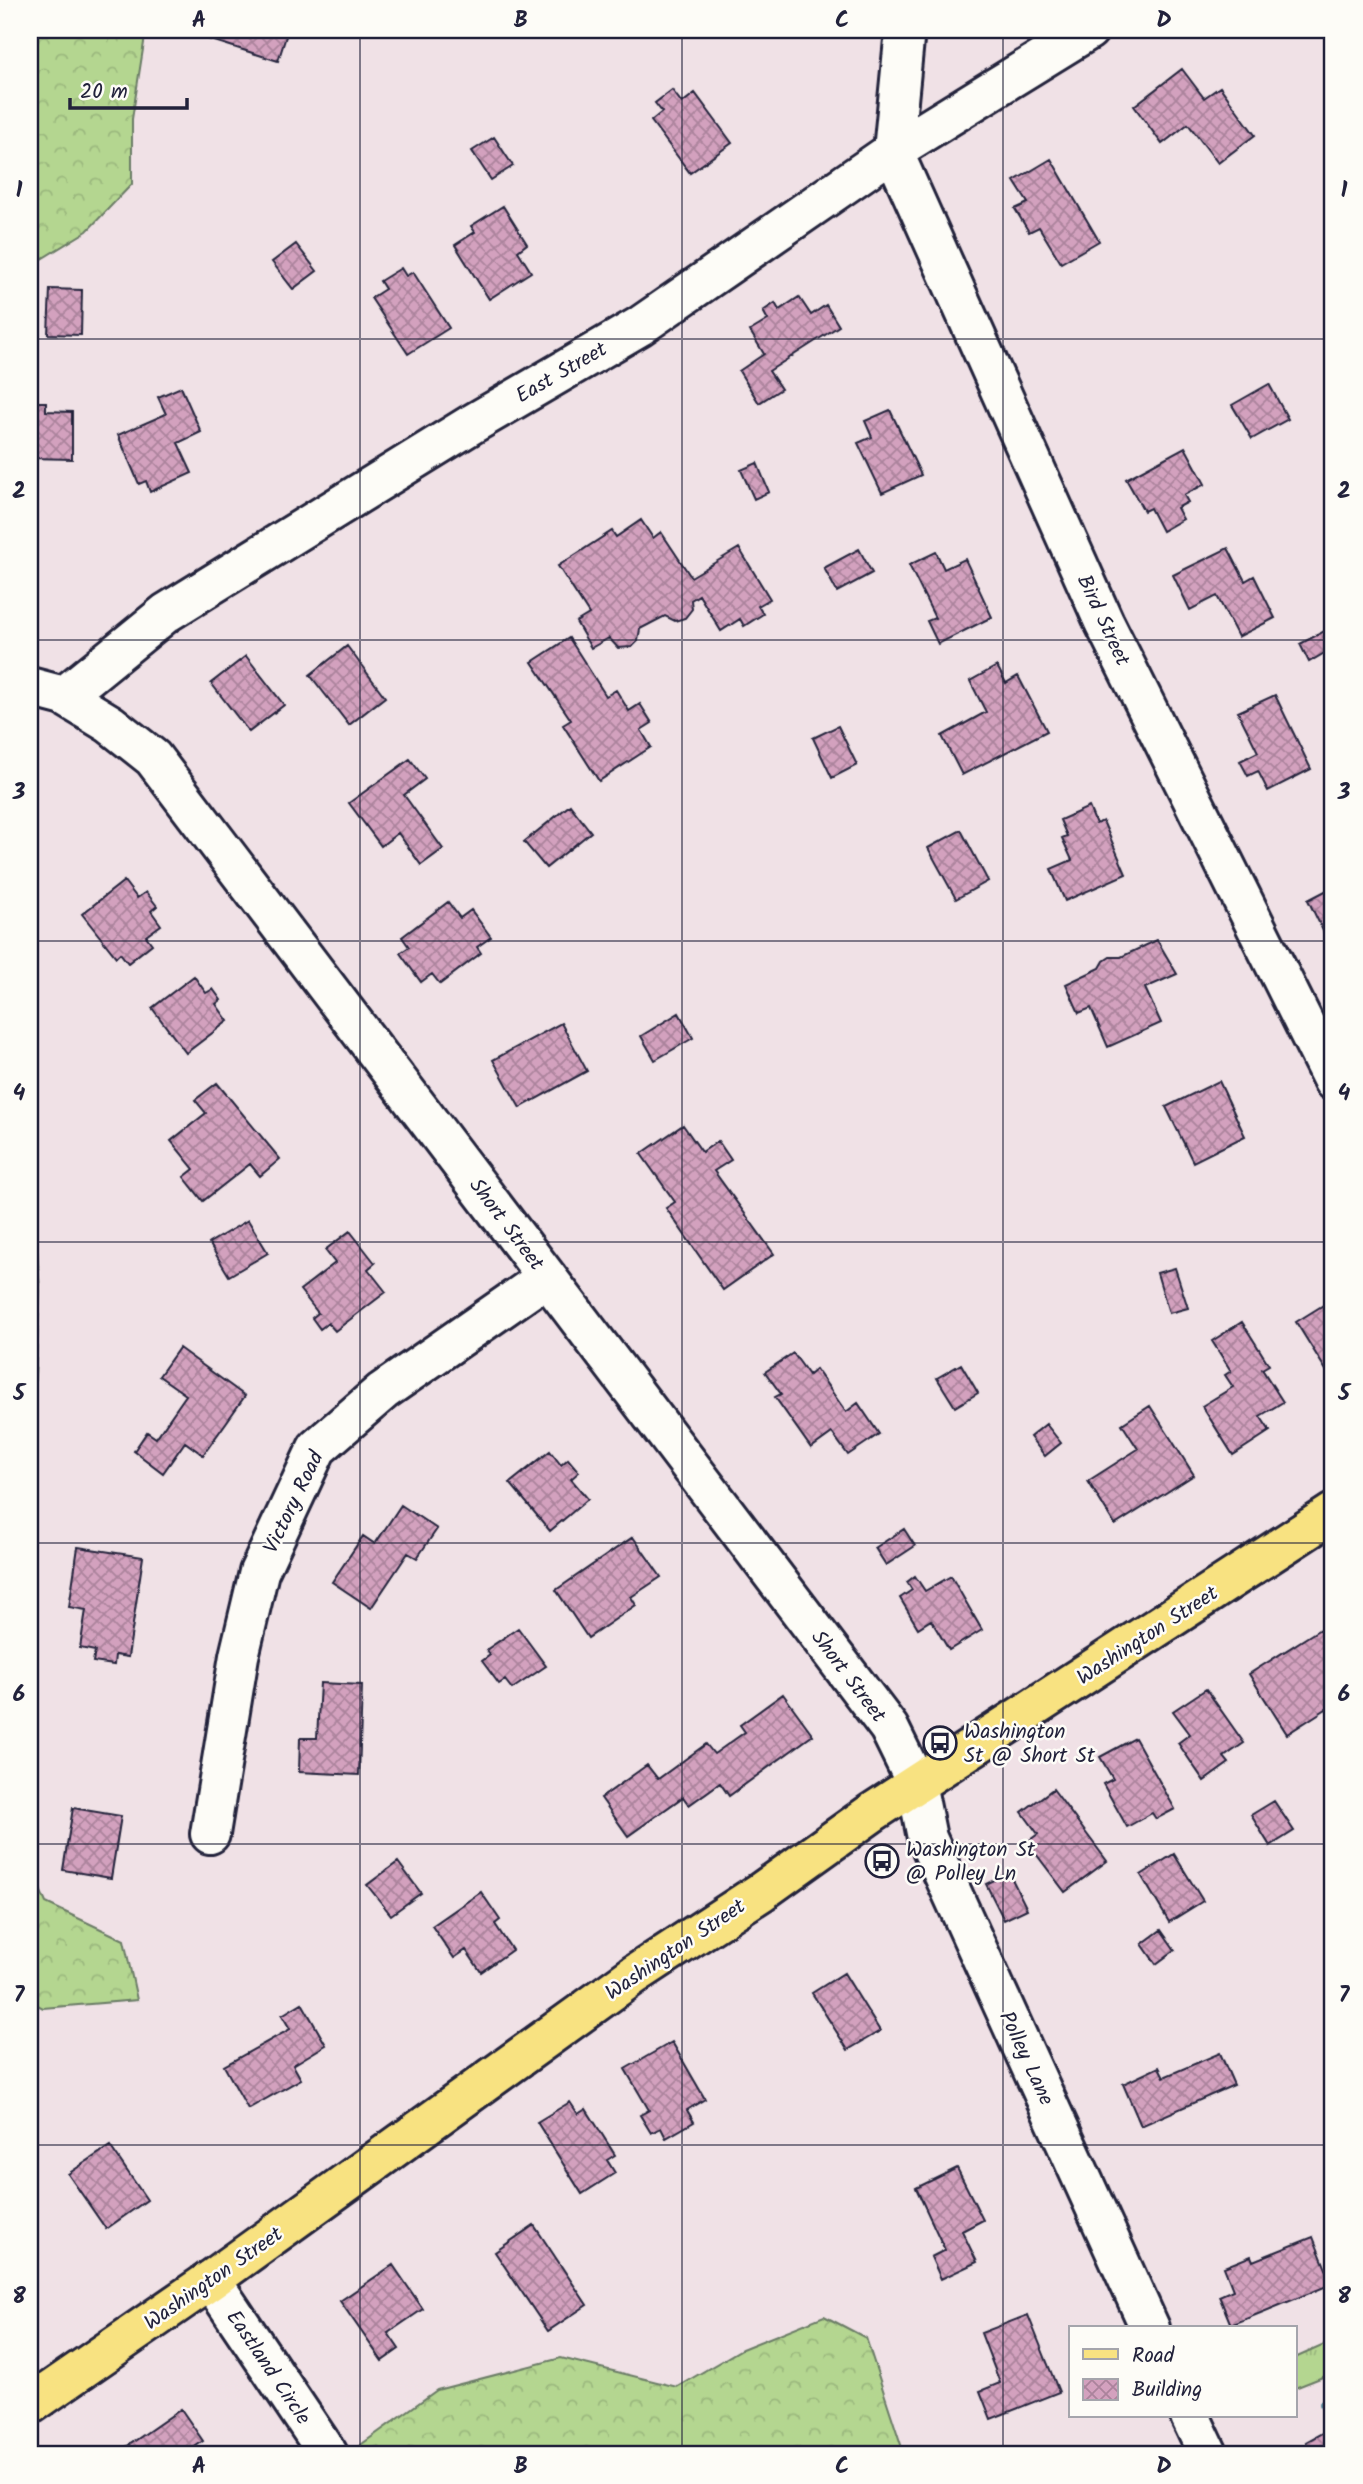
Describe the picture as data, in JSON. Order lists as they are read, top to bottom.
{
  "streets": {
    "main road": ["Washington Street"],
    "street": [
      "East Street",
      "Bird Street",
      "Short Street",
      "Victory Road",
      "Polley Lane",
      "Eastland Circle"
    ]
  },
  "crossings": [
    ["East Street", "Bird Street"],
    ["East Street", "Short Street"],
    ["Short Street", "Victory Road"],
    ["Short Street", "Washington Street"],
    ["Short Street", "Polley Lane"],
    ["Washington Street", "Polley Lane"],
    ["Washington Street", "Eastland Circle"]
  ],
  "places": {
    "bus stop": ["Washington St @ Short St", "Washington St @ Polley Ln"]
  },
  "legend": ["Road", "Building"],
  "scale_bar": "20 m",
  "grid": {
    "columns": [
      "A",
      "B",
      "C",
      "D"
    ],
    "rows": [
      "1",
      "2",
      "3",
      "4",
      "5",
      "6",
      "7",
      "8"
    ]
  }
}
